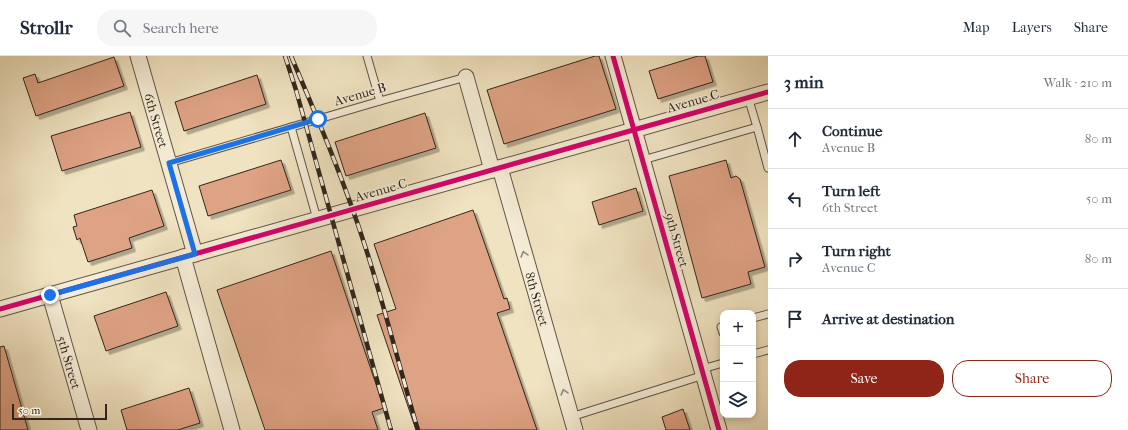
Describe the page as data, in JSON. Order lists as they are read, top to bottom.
{
  "streets": {
    "street": [
      "Avenue C",
      "6th Street",
      "9th Street",
      "8th Street",
      "5th Street"
    ],
    "lane": ["Avenue B"]
  },
  "crossings": [
    ["Avenue B", "6th Street"],
    ["Avenue B", "8th Street"],
    ["Avenue C", "6th Street"],
    ["Avenue C", "9th Street"],
    ["Avenue C", "8th Street"],
    ["Avenue C", "5th Street"]
  ],
  "one_way": ["8th Street"],
  "scale_bar": "50 m",
  "page": {
    "header": "Strollr",
    "search": "Search here",
    "nav": ["Map", "Layers", "Share"],
    "heading": ["3 min", "Walk · 210 m"],
    "list": [
      ["Continue", "Avenue B", "80 m"],
      ["Turn left", "6th Street", "50 m"],
      ["Turn right", "Avenue C", "80 m"],
      "Arrive at destination"
    ],
    "map_buttons": ["+", "−"],
    "buttons": ["Save", "Share"],
    "scale": "50 m"
  }
}
